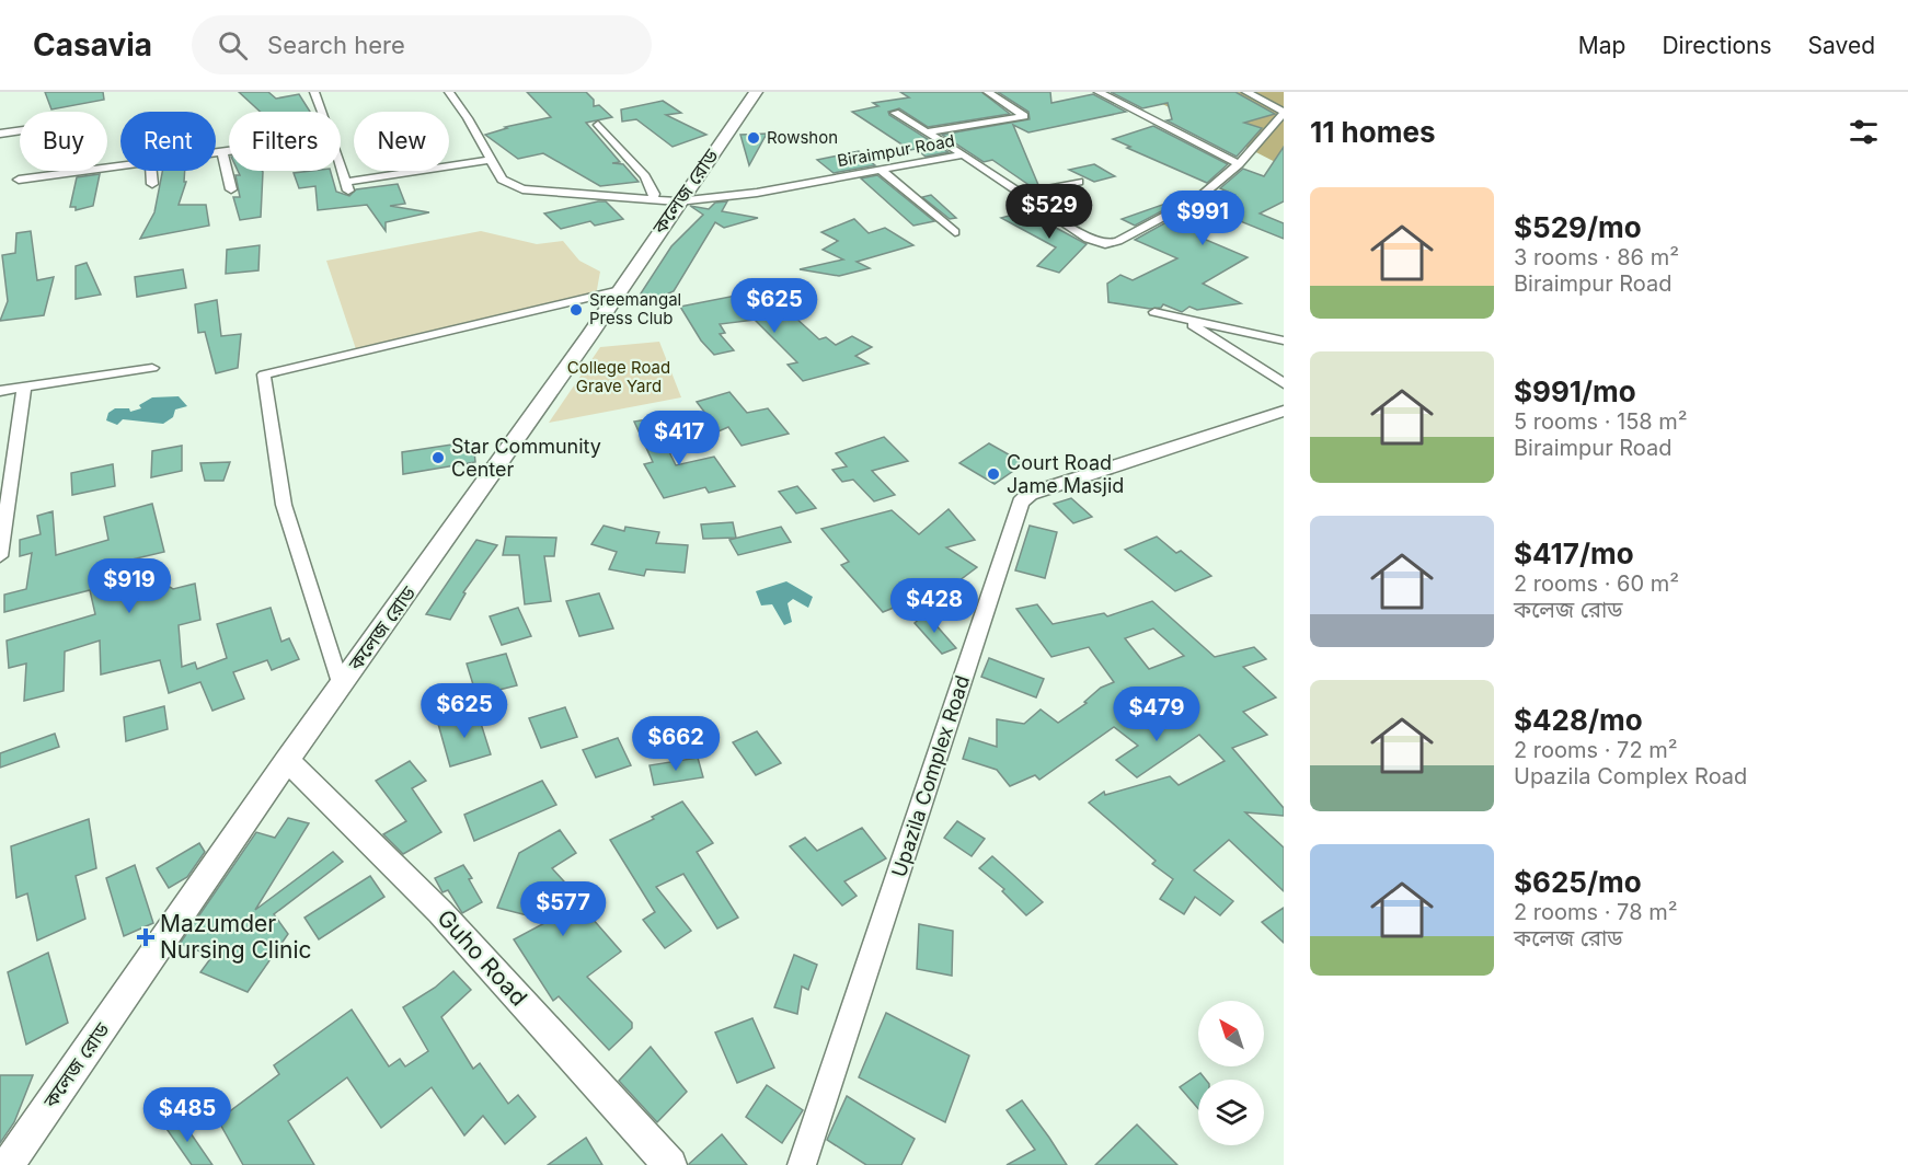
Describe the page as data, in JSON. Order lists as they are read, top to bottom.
{
  "streets": {
    "main road": ["কলেজ রোড", "Guho Road"],
    "street": ["Biraimpur Road", "Upazila Complex Road"]
  },
  "crossings": [
    ["Biraimpur Road", "কলেজ রোড"],
    ["কলেজ রোড", "Guho Road"]
  ],
  "parks": ["College Road Grave Yard"],
  "places": {
    "other": [
      "Rowshon",
      "Sreemangal Press Club",
      "Star Community Center",
      "Court Road Jame Masjid"
    ],
    "health": ["Mazumder Nursing Clinic"]
  },
  "north": "top left",
  "page": {
    "header": "Casavia",
    "search": "Search here",
    "nav": ["Map", "Directions", "Saved"],
    "heading": "11 homes",
    "chip": [
      "Buy",
      "Rent",
      "Filters",
      "New"
    ],
    "list": [
      {
        "name": "$529/mo",
        "note": "3 rooms · 86 m² · Biraimpur Road"
      },
      {
        "name": "$991/mo",
        "note": "5 rooms · 158 m² · Biraimpur Road"
      },
      {
        "name": "$417/mo",
        "note": "2 rooms · 60 m² · কলেজ রোড"
      },
      {
        "name": "$428/mo",
        "note": "2 rooms · 72 m² · Upazila Complex Road"
      },
      {
        "name": "$625/mo",
        "note": "2 rooms · 78 m² · কলেজ রোড"
      }
    ],
    "price": [
      "$529",
      "$991",
      "$625",
      "$417",
      "$919",
      "$428",
      "$625",
      "$479",
      "$662",
      "$577",
      "$485"
    ]
  }
}
